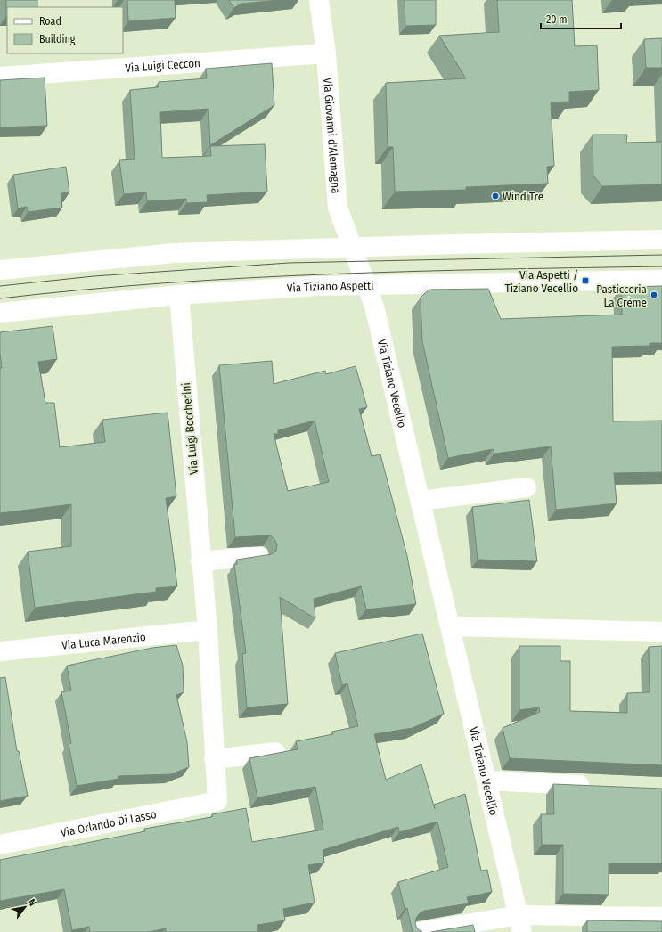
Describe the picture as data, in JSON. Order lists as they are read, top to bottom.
{
  "streets": {
    "street": [
      "Via Luigi Ceccon",
      "Via Giovanni d'Alemagna",
      "Via Tiziano Aspetti",
      "Via Tiziano Vecellio",
      "Via Luigi Boccherini",
      "Via Luca Marenzio",
      "Via Orlando Di Lasso"
    ]
  },
  "crossings": [
    ["Via Luigi Ceccon", "Via Giovanni d'Alemagna"],
    ["Via Giovanni d'Alemagna", "Via Tiziano Aspetti"],
    ["Via Giovanni d'Alemagna", "Via Tiziano Vecellio"],
    ["Via Tiziano Aspetti", "Via Tiziano Vecellio"],
    ["Via Tiziano Aspetti", "Via Luigi Boccherini"],
    ["Via Luigi Boccherini", "Via Luca Marenzio"],
    ["Via Luigi Boccherini", "Via Orlando Di Lasso"]
  ],
  "places": {
    "other": ["Wind Tre", "Pasticceria La Crème"],
    "transit": ["Via Aspetti / Tiziano Vecellio"]
  },
  "legend": ["Road", "Building"],
  "scale_bar": "20 m",
  "north": "top right"
}
